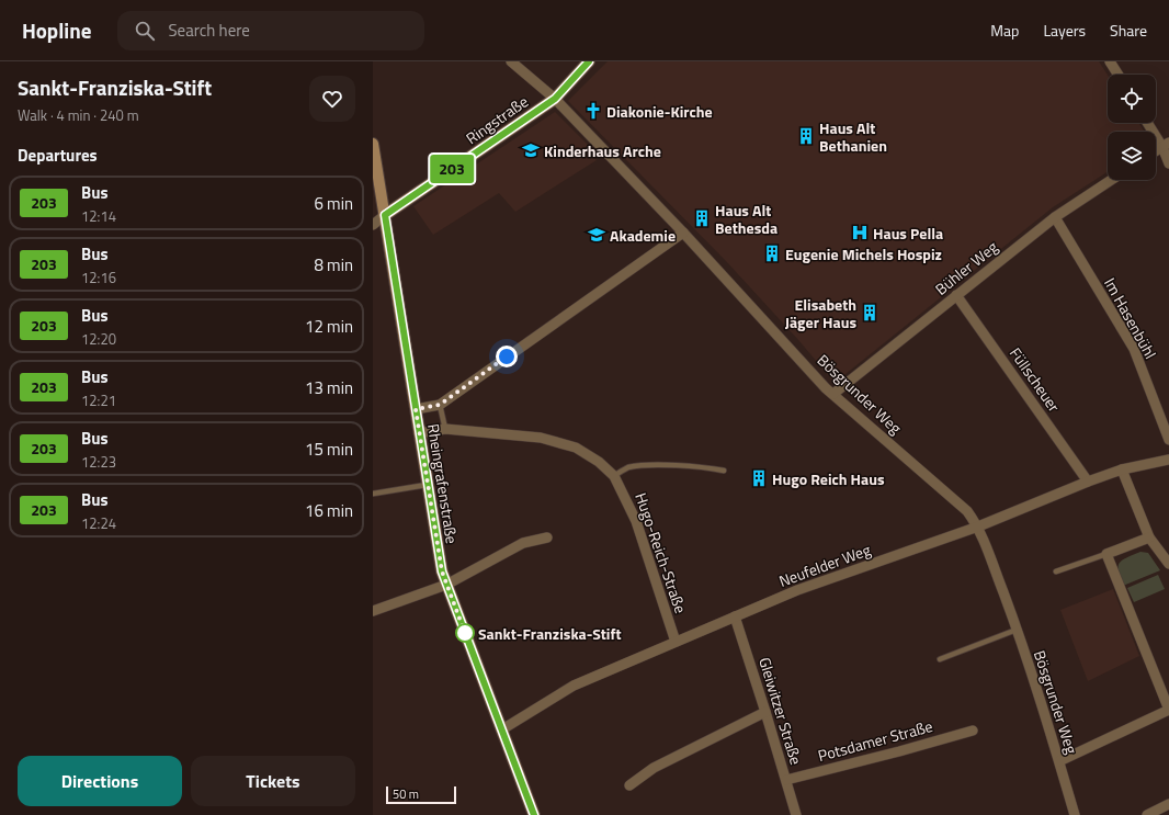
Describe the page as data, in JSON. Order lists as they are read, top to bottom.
{
  "streets": {
    "street": [
      "Ringstraße",
      "Bühler Weg",
      "Im Hasenbühl",
      "Füllscheuer",
      "Bösgrunder Weg",
      "Rheingrafenstraße",
      "Hugo-Reich-Straße",
      "Neufelder Weg",
      "Gleiwitzer Straße",
      "Potsdamer Straße"
    ]
  },
  "crossings": [
    ["Ringstraße", "Bösgrunder Weg"],
    ["Ringstraße", "Rheingrafenstraße"],
    ["Bühler Weg", "Im Hasenbühl"],
    ["Bühler Weg", "Füllscheuer"],
    ["Bühler Weg", "Bösgrunder Weg"],
    ["Füllscheuer", "Neufelder Weg"],
    ["Bösgrunder Weg", "Neufelder Weg"],
    ["Rheingrafenstraße", "Neufelder Weg"],
    ["Hugo-Reich-Straße", "Neufelder Weg"],
    ["Neufelder Weg", "Gleiwitzer Straße"],
    ["Gleiwitzer Straße", "Potsdamer Straße"]
  ],
  "places": {
    "church": ["Diakonie-Kirche"],
    "building": [
      "Haus Alt Bethanien",
      "Haus Alt Bethesda",
      "Eugenie Michels Hospiz",
      "Elisabeth Jäger Haus",
      "Hugo Reich Haus"
    ],
    "school or university": ["Kinderhaus Arche", "Akademie"],
    "hospital": ["Haus Pella"],
    "other": ["Sankt-Franziska-Stift"]
  },
  "lines": ["bus line 203"],
  "scale_bar": "50 m",
  "page": {
    "header": "Hopline",
    "search": "Search here",
    "nav": ["Map", "Layers", "Share"],
    "heading": [
      ["Sankt-Franziska-Stift", "Walk · 4 min · 240 m"],
      "Departures"
    ],
    "on_map": "203",
    "list": [
      {
        "mark": "203",
        "name": "Bus",
        "note": "12:14",
        "value": "6 min"
      },
      {
        "mark": "203",
        "name": "Bus",
        "note": "12:16",
        "value": "8 min"
      },
      {
        "mark": "203",
        "name": "Bus",
        "note": "12:20",
        "value": "12 min"
      },
      {
        "mark": "203",
        "name": "Bus",
        "note": "12:21",
        "value": "13 min"
      },
      {
        "mark": "203",
        "name": "Bus",
        "note": "12:23",
        "value": "15 min"
      },
      {
        "mark": "203",
        "name": "Bus",
        "note": "12:24",
        "value": "16 min"
      }
    ],
    "buttons": ["Directions", "Tickets"],
    "scale": "50 m"
  }
}
